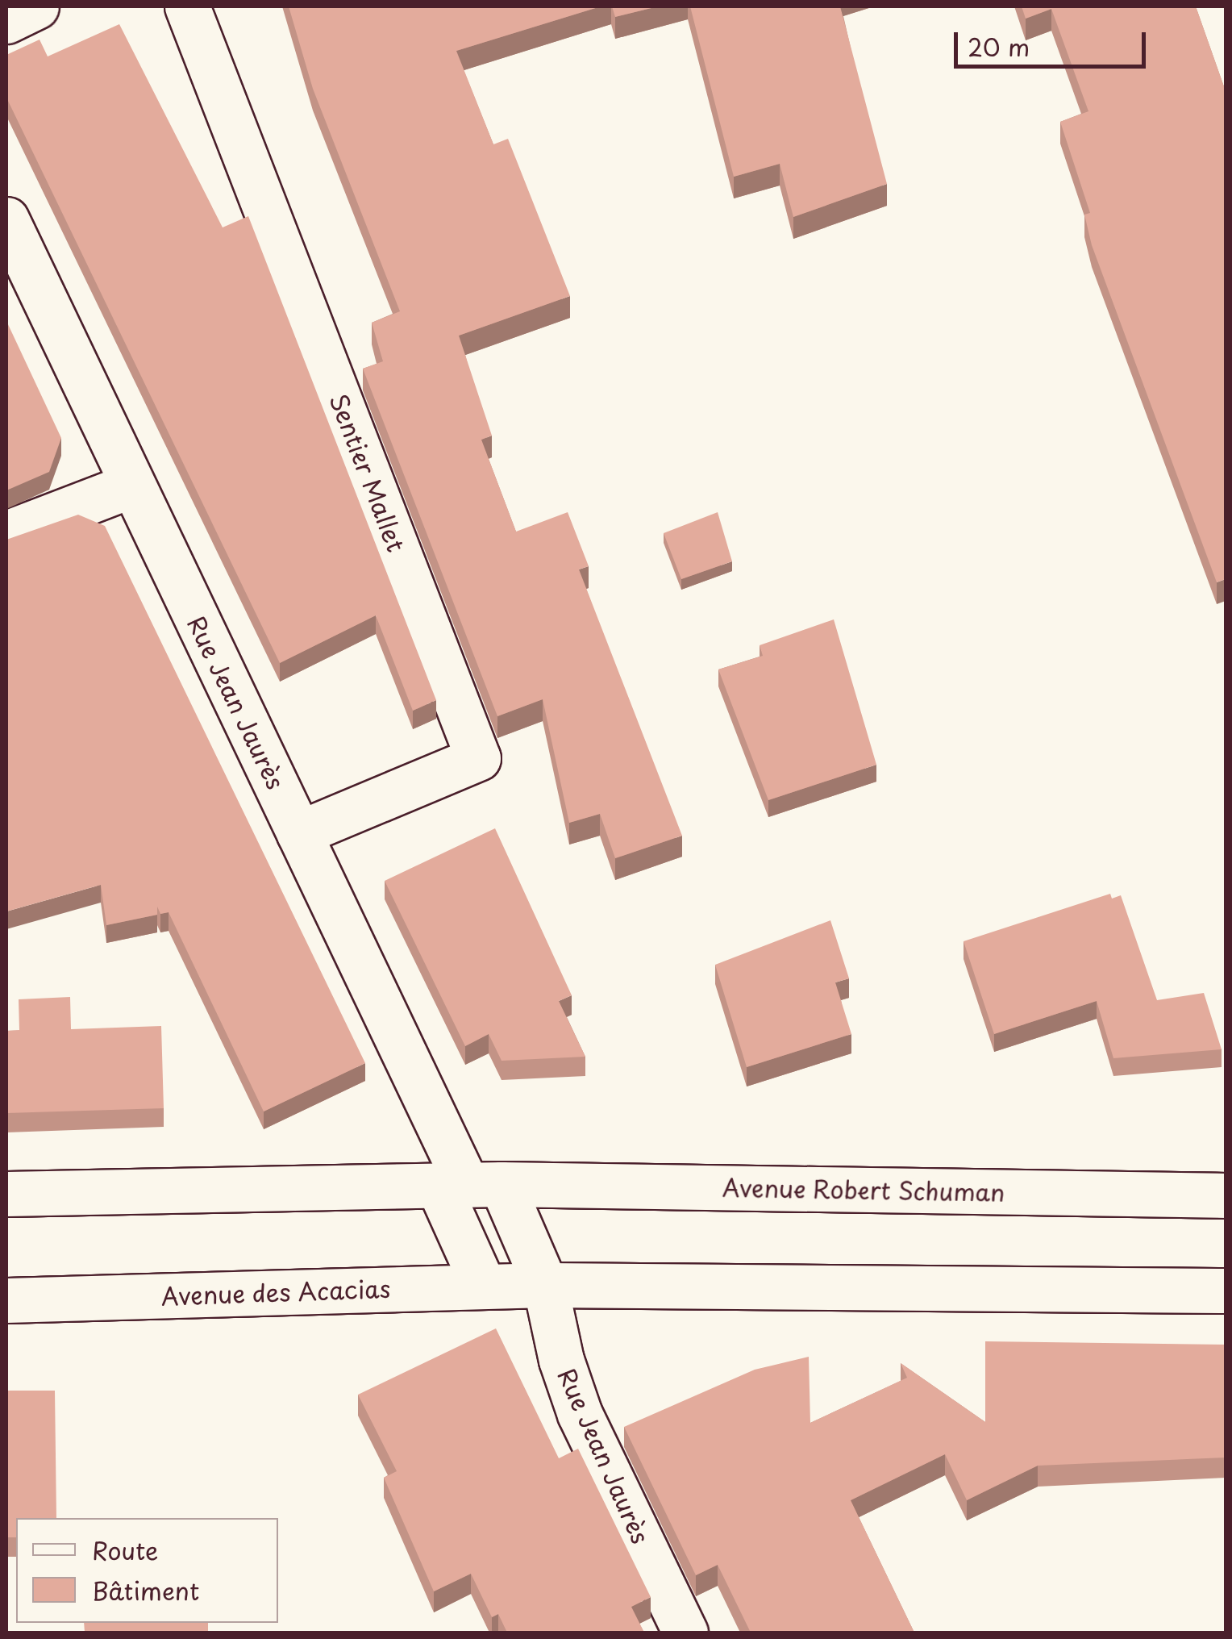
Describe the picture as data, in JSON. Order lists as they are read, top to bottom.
{
  "streets": {
    "street": [
      "Sentier Mallet",
      "Rue Jean Jaurès",
      "Avenue Robert Schuman",
      "Avenue des Acacias"
    ]
  },
  "crossings": [
    ["Sentier Mallet", "Rue Jean Jaurès"],
    ["Rue Jean Jaurès", "Avenue Robert Schuman"],
    ["Rue Jean Jaurès", "Avenue des Acacias"]
  ],
  "legend": ["Route", "Bâtiment"],
  "scale_bar": "20 m"
}
